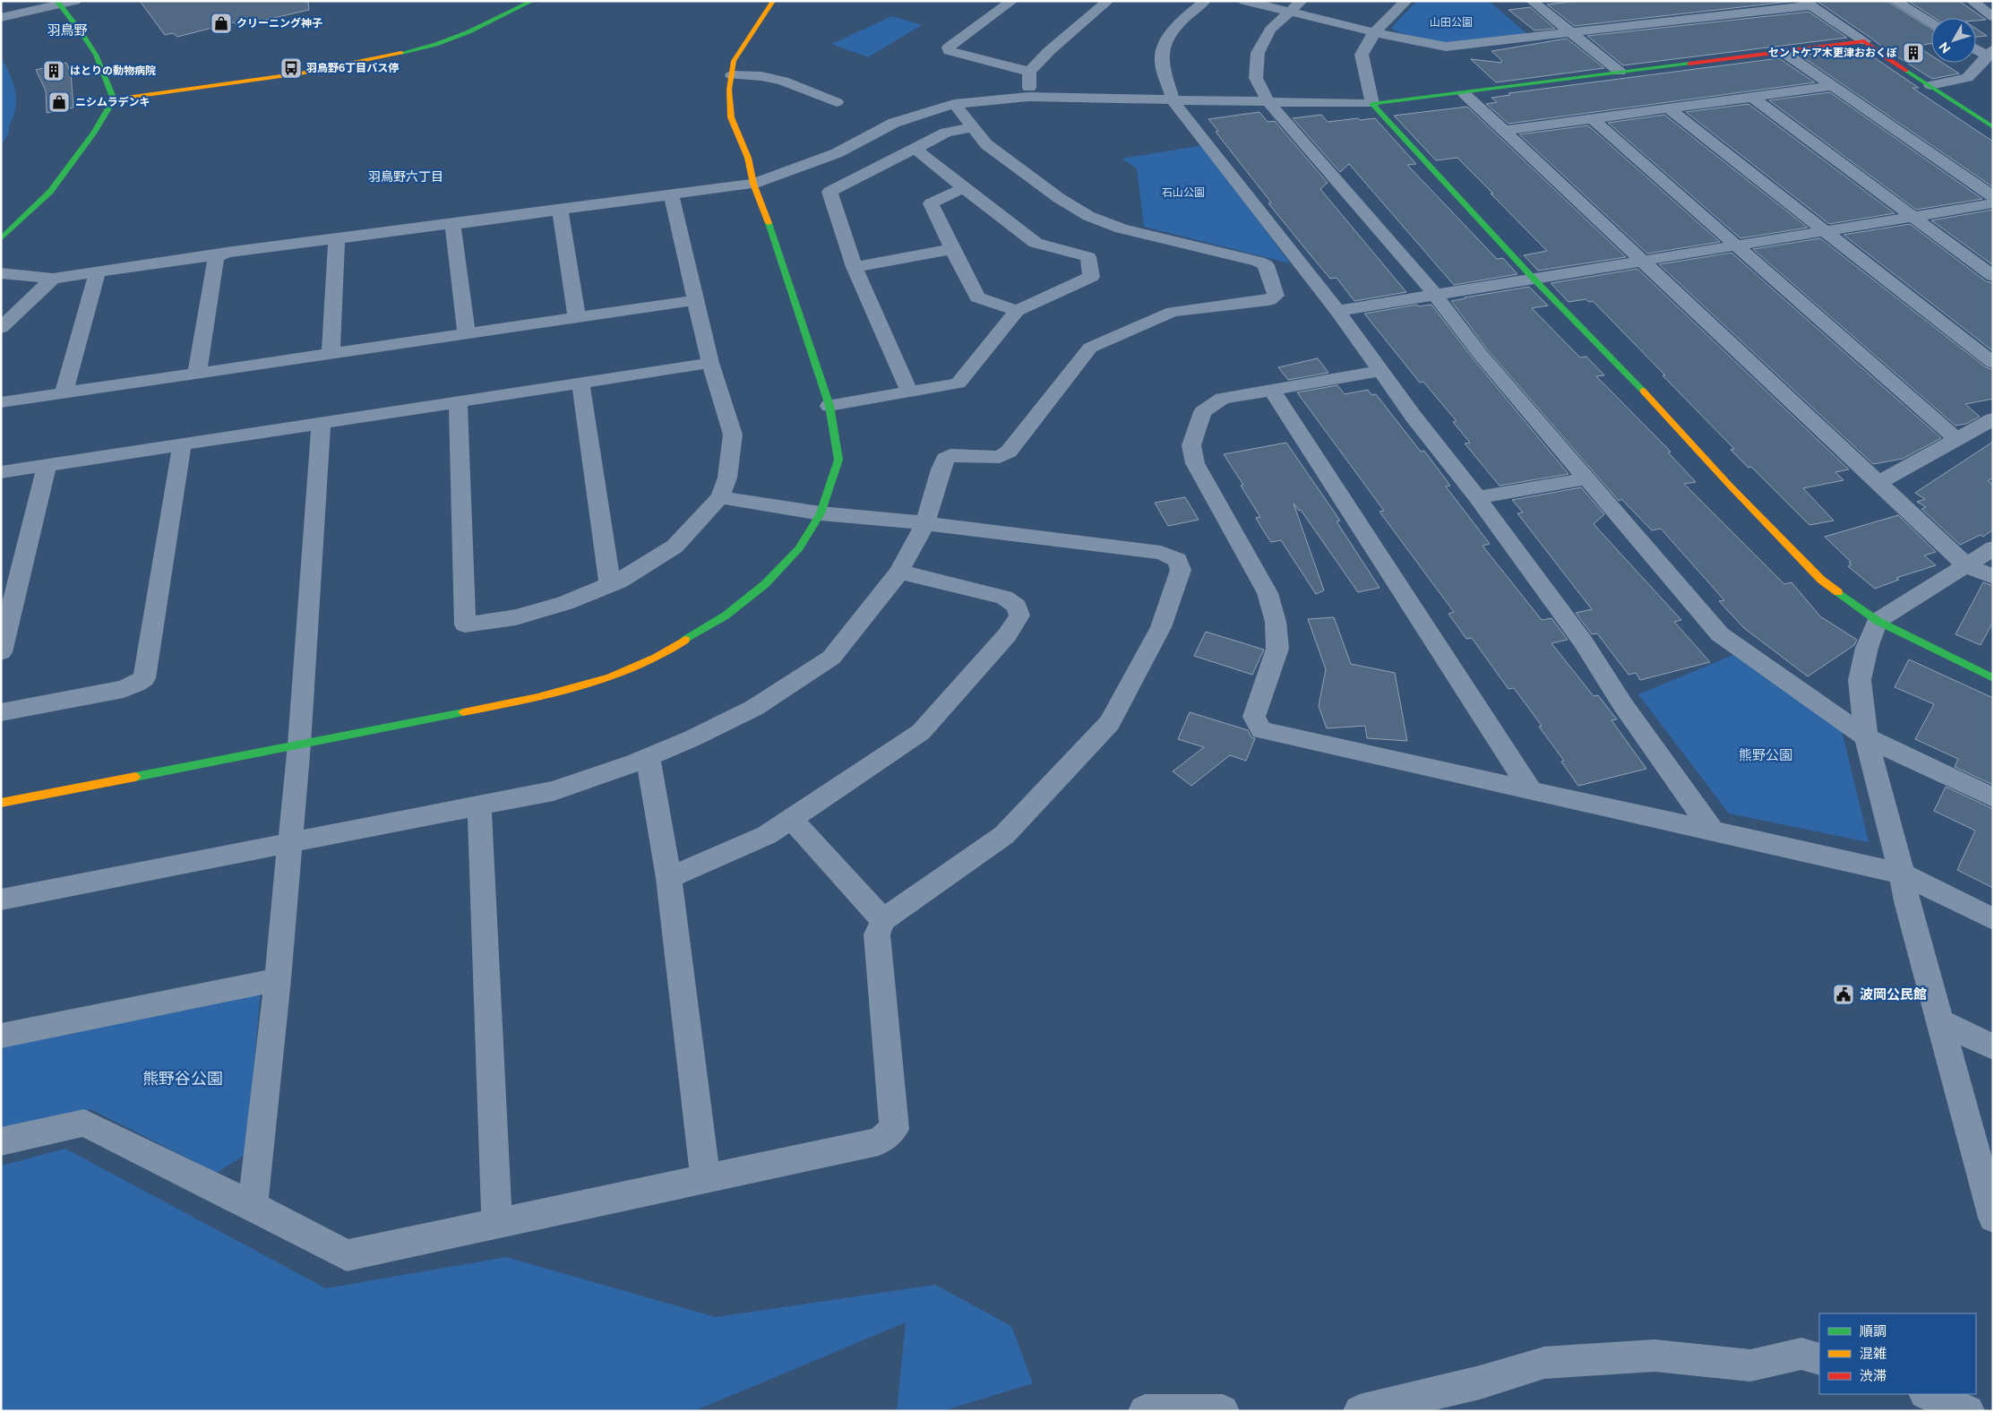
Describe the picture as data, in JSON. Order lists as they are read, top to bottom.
{
  "districts": ["羽鳥野", "羽鳥野六丁目"],
  "parks": [
    "山田公園",
    "石山公園",
    "熊野公園",
    "熊野谷公園"
  ],
  "places": {
    "shop": ["クリーニング神子", "ニシムラデンキ"],
    "building": ["セントケア木更津おおくぼ", "はとりの動物病院"],
    "bus stop": ["羽鳥野6丁目バス停"],
    "public building": ["波岡公民館"]
  },
  "legend": ["順調", "混雑", "渋滞"],
  "north": "bottom left"
}
